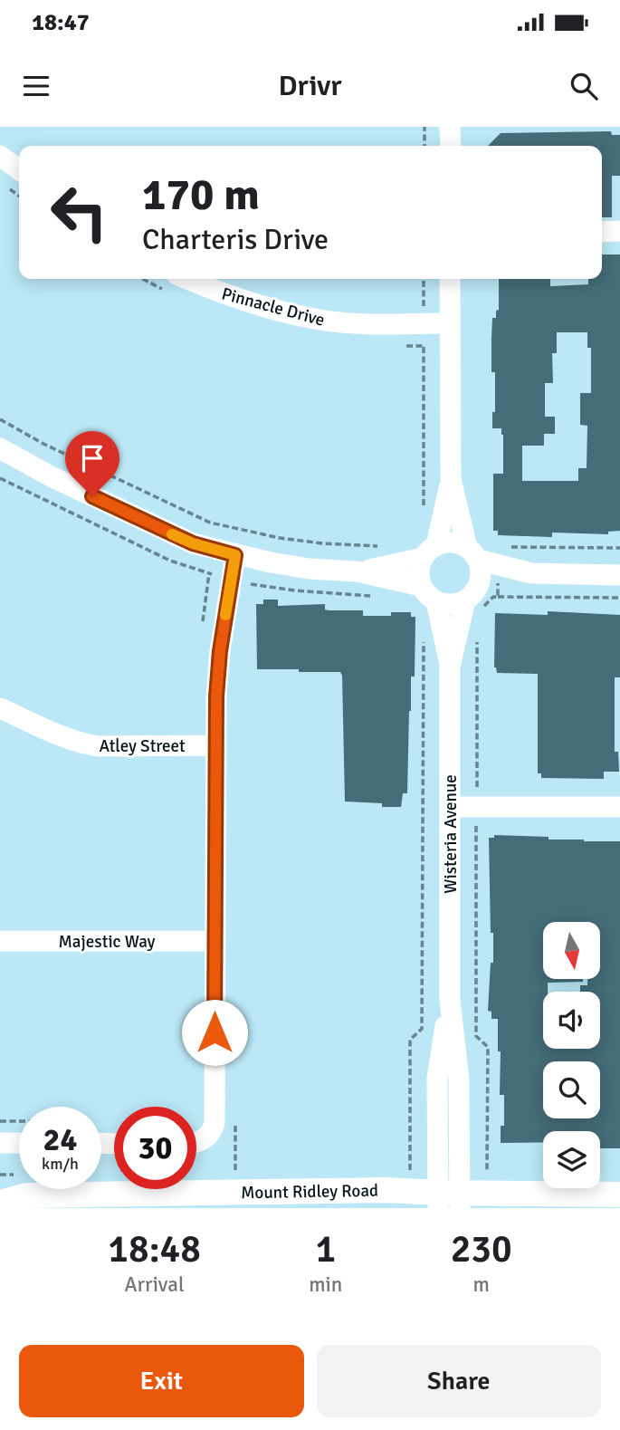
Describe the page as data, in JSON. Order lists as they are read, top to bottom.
{
  "streets": {
    "street": [
      "Pinnacle Drive",
      "Atley Street",
      "Wisteria Avenue",
      "Majestic Way",
      "Mount Ridley Road"
    ]
  },
  "crossings": [
    ["Wisteria Avenue", "Mount Ridley Road"]
  ],
  "north": "bottom",
  "page": {
    "status": "18:47",
    "header": "Drivr",
    "turn": ["170 m", "Charteris Drive"],
    "speed": "24 km/h",
    "limit": "30",
    "eta": [
      "18:48",
      "Arrival",
      "1",
      "min",
      "230",
      "m"
    ],
    "buttons": ["Exit", "Share"]
  }
}
